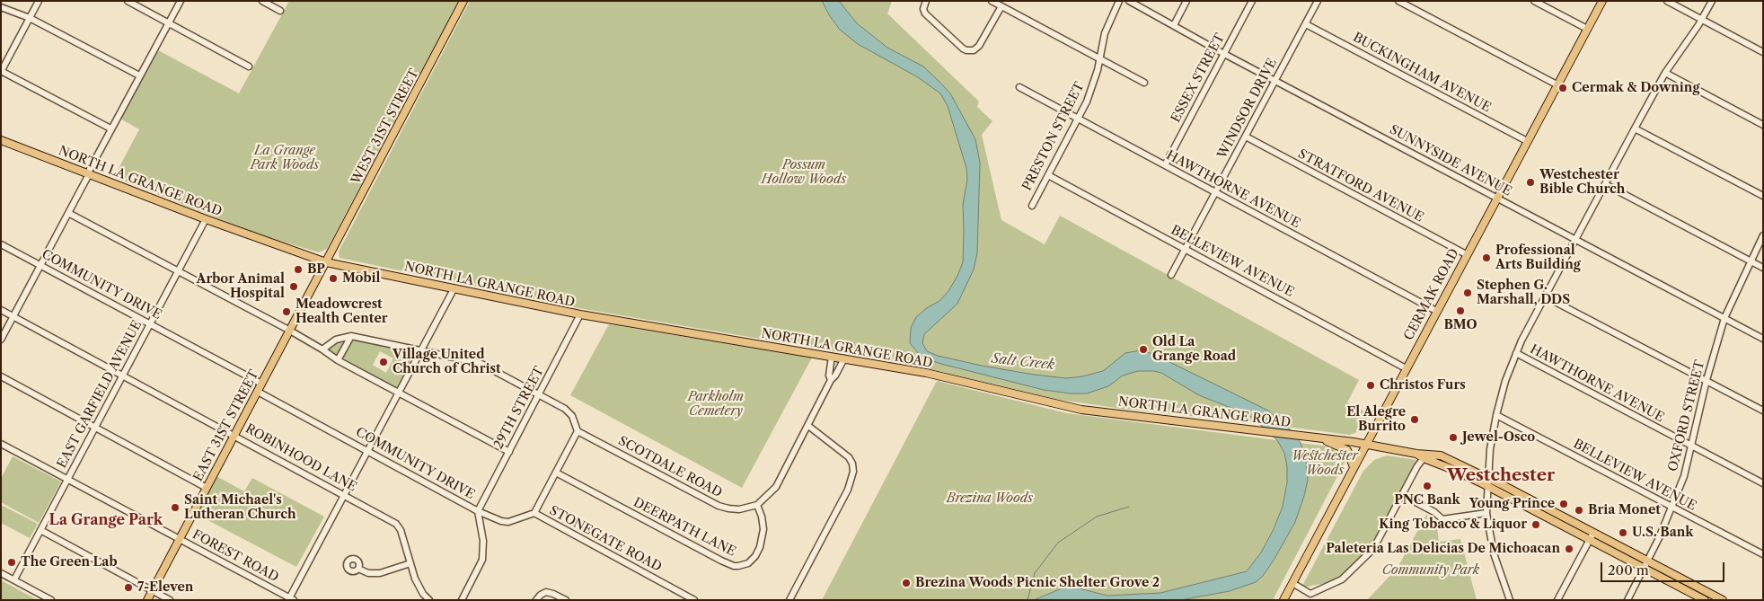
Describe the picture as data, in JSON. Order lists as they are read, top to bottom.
{
  "streets": {
    "main road": [
      "WEST 31ST STREET",
      "NORTH LA GRANGE ROAD",
      "CERMAK ROAD",
      "EAST 31ST STREET"
    ],
    "street": [
      "BUCKINGHAM AVENUE",
      "ESSEX STREET",
      "WINDSOR DRIVE",
      "PRESTON STREET",
      "SUNNYSIDE AVENUE",
      "STRATFORD AVENUE",
      "HAWTHORNE AVENUE",
      "BELLEVIEW AVENUE",
      "COMMUNITY DRIVE",
      "EAST GARFIELD AVENUE",
      "29TH STREET",
      "OXFORD STREET",
      "ROBINHOOD LANE",
      "SCOTDALE ROAD",
      "DEERPATH LANE",
      "STONEGATE ROAD",
      "FOREST ROAD"
    ]
  },
  "crossings": [
    ["BUCKINGHAM AVENUE", "WINDSOR DRIVE"],
    ["BUCKINGHAM AVENUE", "CERMAK ROAD"],
    ["ESSEX STREET", "SUNNYSIDE AVENUE"],
    ["ESSEX STREET", "HAWTHORNE AVENUE"],
    ["WINDSOR DRIVE", "SUNNYSIDE AVENUE"],
    ["WINDSOR DRIVE", "STRATFORD AVENUE"],
    ["WINDSOR DRIVE", "HAWTHORNE AVENUE"],
    ["WINDSOR DRIVE", "BELLEVIEW AVENUE"],
    ["WEST 31ST STREET", "NORTH LA GRANGE ROAD"],
    ["WEST 31ST STREET", "EAST 31ST STREET"],
    ["PRESTON STREET", "HAWTHORNE AVENUE"],
    ["PRESTON STREET", "BELLEVIEW AVENUE"],
    ["SUNNYSIDE AVENUE", "CERMAK ROAD"],
    ["SUNNYSIDE AVENUE", "OXFORD STREET"],
    ["NORTH LA GRANGE ROAD", "CERMAK ROAD"],
    ["NORTH LA GRANGE ROAD", "EAST GARFIELD AVENUE"],
    ["NORTH LA GRANGE ROAD", "29TH STREET"],
    ["NORTH LA GRANGE ROAD", "EAST 31ST STREET"],
    ["STRATFORD AVENUE", "CERMAK ROAD"],
    ["HAWTHORNE AVENUE", "CERMAK ROAD"],
    ["HAWTHORNE AVENUE", "OXFORD STREET"],
    ["BELLEVIEW AVENUE", "CERMAK ROAD"],
    ["BELLEVIEW AVENUE", "OXFORD STREET"],
    ["COMMUNITY DRIVE", "EAST GARFIELD AVENUE"],
    ["COMMUNITY DRIVE", "29TH STREET"],
    ["COMMUNITY DRIVE", "EAST 31ST STREET"],
    ["COMMUNITY DRIVE", "STONEGATE ROAD"],
    ["EAST GARFIELD AVENUE", "ROBINHOOD LANE"],
    ["EAST GARFIELD AVENUE", "FOREST ROAD"],
    ["29TH STREET", "STONEGATE ROAD"],
    ["EAST 31ST STREET", "ROBINHOOD LANE"],
    ["EAST 31ST STREET", "FOREST ROAD"],
    ["SCOTDALE ROAD", "DEERPATH LANE"]
  ],
  "districts": ["Westchester", "La Grange Park"],
  "water": ["Salt Creek"],
  "parks": [
    "La Grange Park Woods",
    "Possum Hollow Woods",
    "Parkholm Cemetery",
    "Westchester Woods",
    "Brezina Woods",
    "Community Park"
  ],
  "places": [
    "Cermak & Downing",
    "Westchester Bible Church",
    "Professional Arts Building",
    "BP",
    "Mobil",
    "Arbor Animal Hospital",
    "Stephen G. Marshall, DDS",
    "BMO",
    "Meadowcrest Health Center",
    "Old La Grange Road",
    "Village United Church of Christ",
    "Christos Furs",
    "El Alegre Burrito",
    "Jewel-Osco",
    "PNC Bank",
    "Young Prince",
    "Saint Michael's Lutheran Church",
    "Bria Monet",
    "King Tobacco & Liquor",
    "U.S. Bank",
    "Paleteria Las Delicias De Michoacan",
    "The Green Lab",
    "Brezina Woods Picnic Shelter Grove 2",
    "7-Eleven"
  ],
  "scale_bar": "200 m"
}
